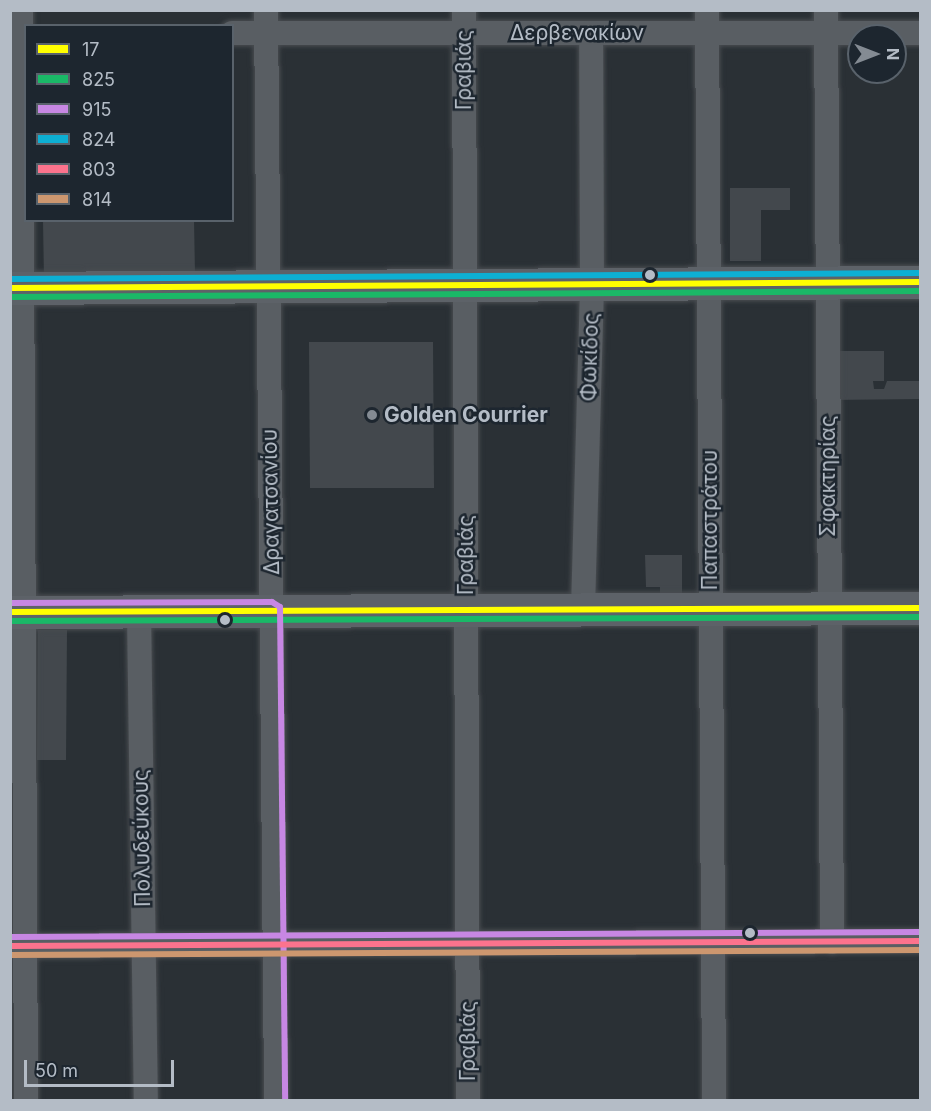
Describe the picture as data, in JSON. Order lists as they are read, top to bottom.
{
  "streets": {
    "street": [
      "Δερβενακίων",
      "Γραβιάς",
      "Φωκίδος",
      "Σφακτηρίας",
      "Δραγατσανίου",
      "Παπαστράτου",
      "Πολυδεύκους"
    ]
  },
  "crossings": [
    ["Δερβενακίων", "Γραβιάς"],
    ["Δερβενακίων", "Φωκίδος"],
    ["Δερβενακίων", "Σφακτηρίας"],
    ["Δερβενακίων", "Δραγατσανίου"],
    ["Δερβενακίων", "Παπαστράτου"]
  ],
  "places": ["Golden Courrier"],
  "lines": [
    "transit line 824",
    "transit line 17",
    "transit line 825",
    "transit line 915",
    "transit line 803",
    "transit line 814"
  ],
  "legend": [
    "17",
    "825",
    "915",
    "824",
    "803",
    "814"
  ],
  "scale_bar": "50 m",
  "north": "right"
}
